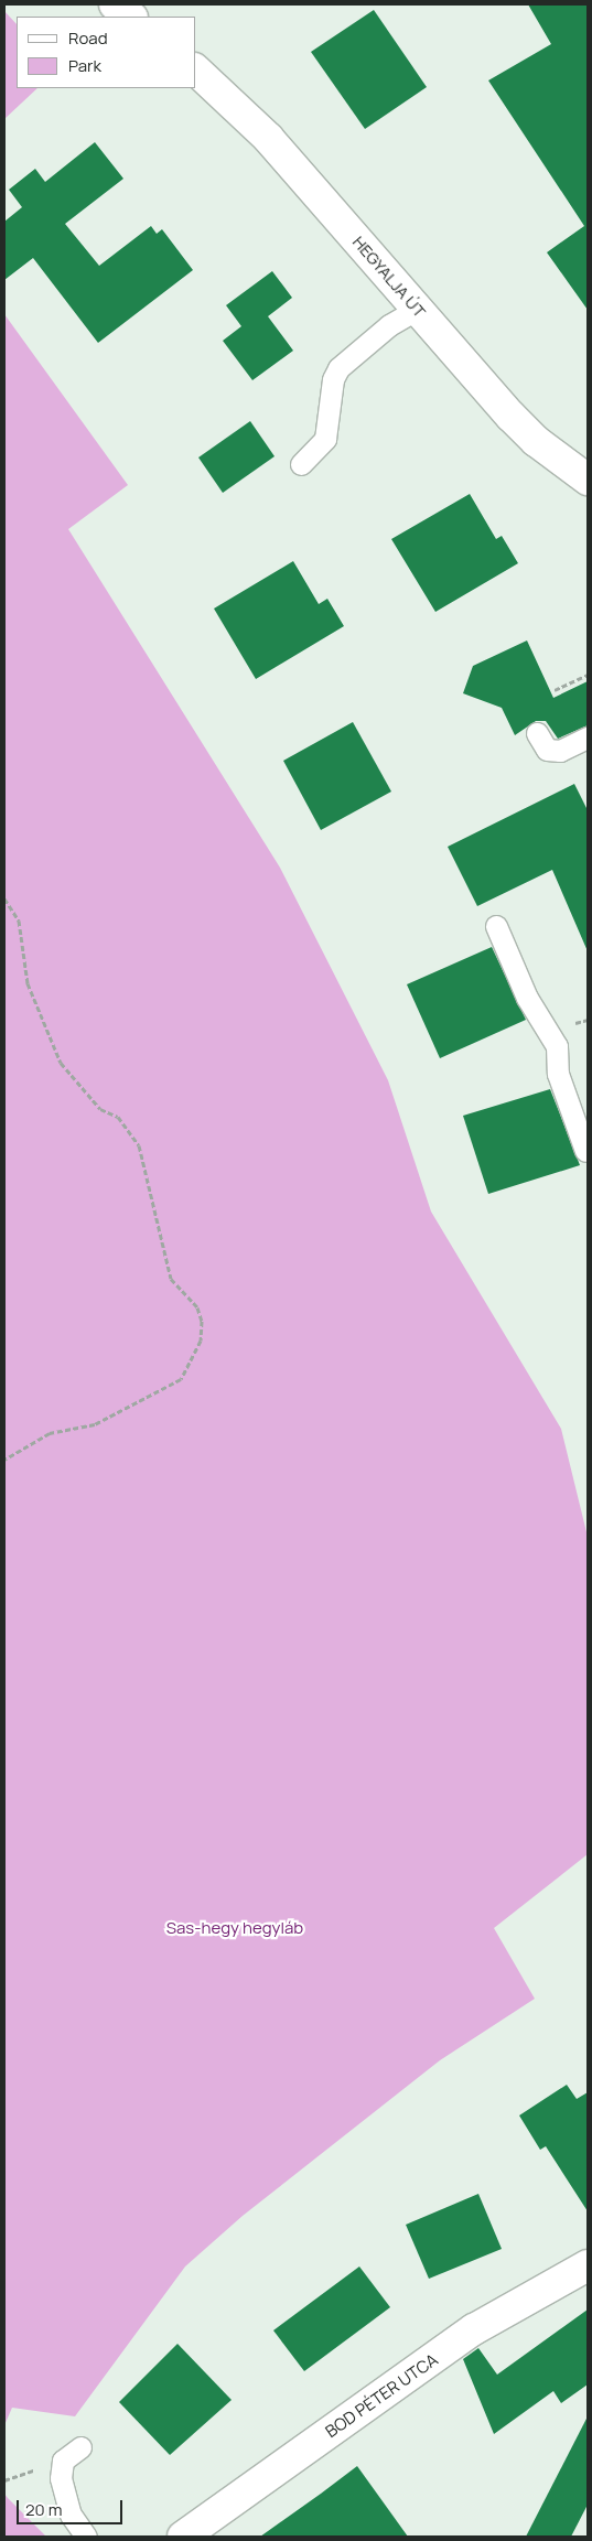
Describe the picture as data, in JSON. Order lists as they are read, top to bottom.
{
  "streets": {
    "street": ["HEGYALJA ÚT", "BOD PÉTER UTCA"]
  },
  "parks": ["Sas-hegy hegyláb"],
  "legend": ["Road", "Park"],
  "scale_bar": "20 m"
}
